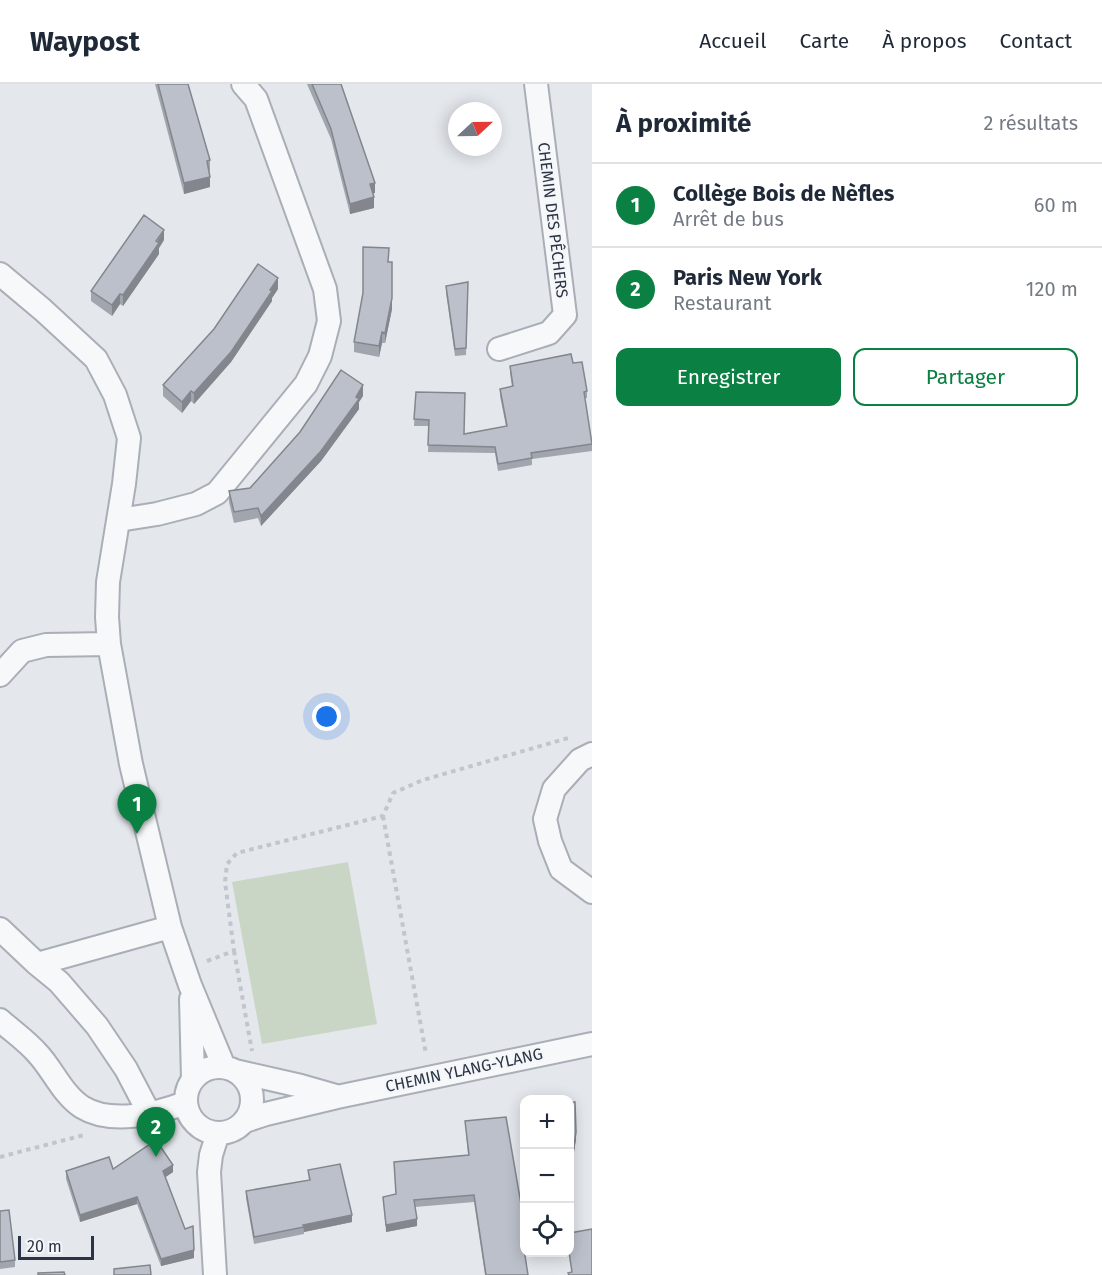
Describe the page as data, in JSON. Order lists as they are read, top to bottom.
{
  "streets": {
    "street": ["CHEMIN DES PÊCHERS", "CHEMIN YLANG-YLANG"]
  },
  "scale_bar": "20 m",
  "north": "right",
  "page": {
    "header": "Waypost",
    "nav": [
      "Accueil",
      "Carte",
      "À propos",
      "Contact"
    ],
    "heading": ["À proximité", "2 résultats"],
    "list": [
      {
        "mark": "1",
        "name": "Collège Bois de Nèfles",
        "note": "Arrêt de bus",
        "value": "60 m"
      },
      {
        "mark": "2",
        "name": "Paris New York",
        "note": "Restaurant",
        "value": "120 m"
      }
    ],
    "buttons": ["Enregistrer", "Partager"],
    "pins": ["1", "2"],
    "map_buttons": ["+", "−"],
    "scale": "20 m"
  }
}
